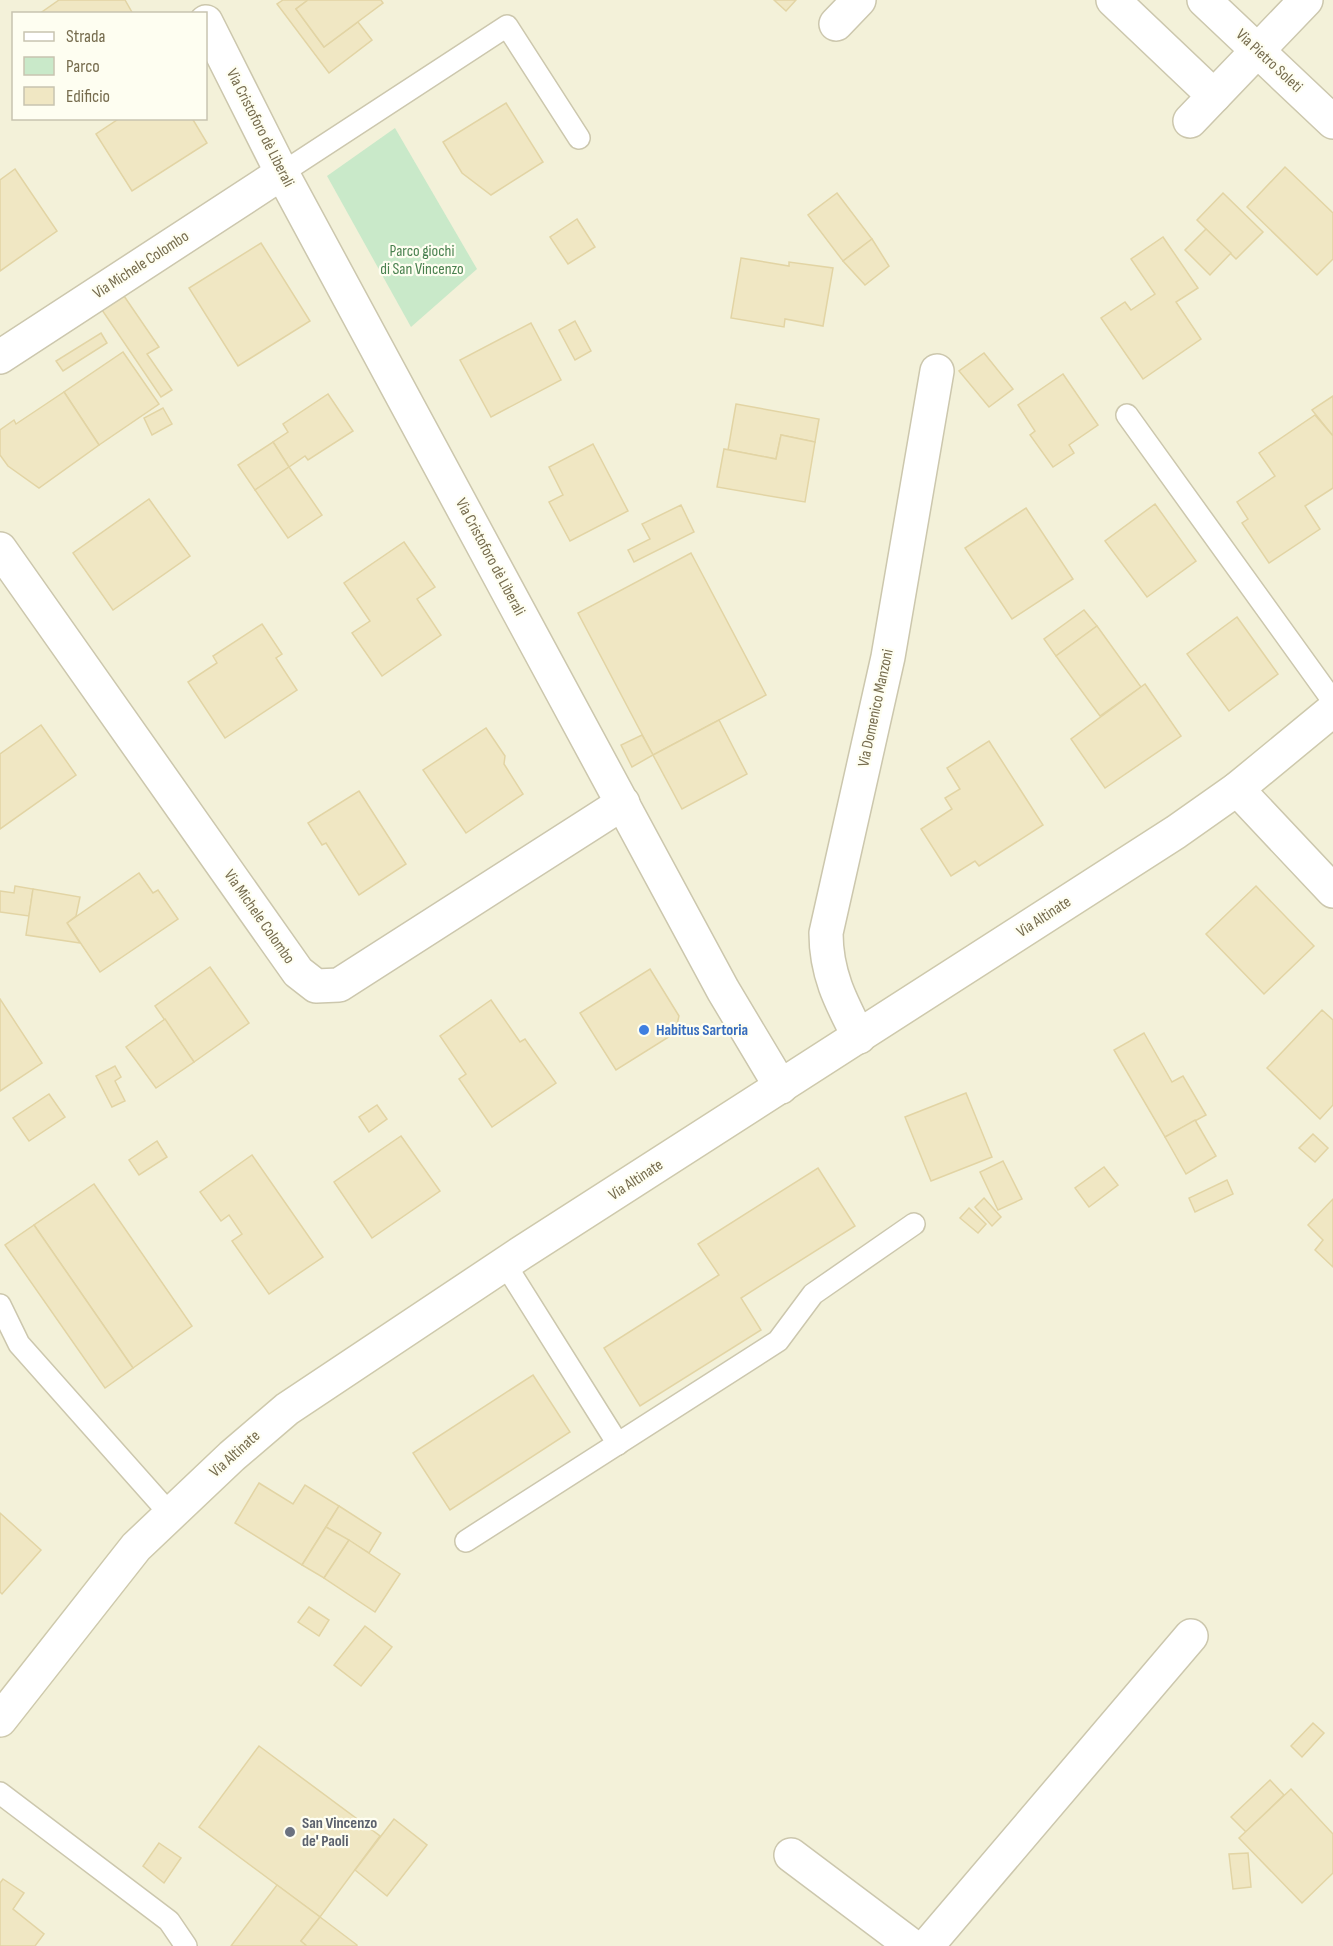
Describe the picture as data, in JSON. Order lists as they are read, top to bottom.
{
  "streets": {
    "street": [
      "Via Pietro Soleti",
      "Via Cristoforo dè Liberali",
      "Via Michele Colombo",
      "Via Domenico Manzoni",
      "Via Altinate"
    ]
  },
  "crossings": [
    ["Via Cristoforo dè Liberali", "Via Michele Colombo"],
    ["Via Cristoforo dè Liberali", "Via Altinate"],
    ["Via Domenico Manzoni", "Via Altinate"]
  ],
  "parks": ["Parco giochi di San Vincenzo"],
  "places": ["Habitus Sartoria", "San Vincenzo de' Paoli"],
  "legend": ["Strada", "Parco", "Edificio"]
}
